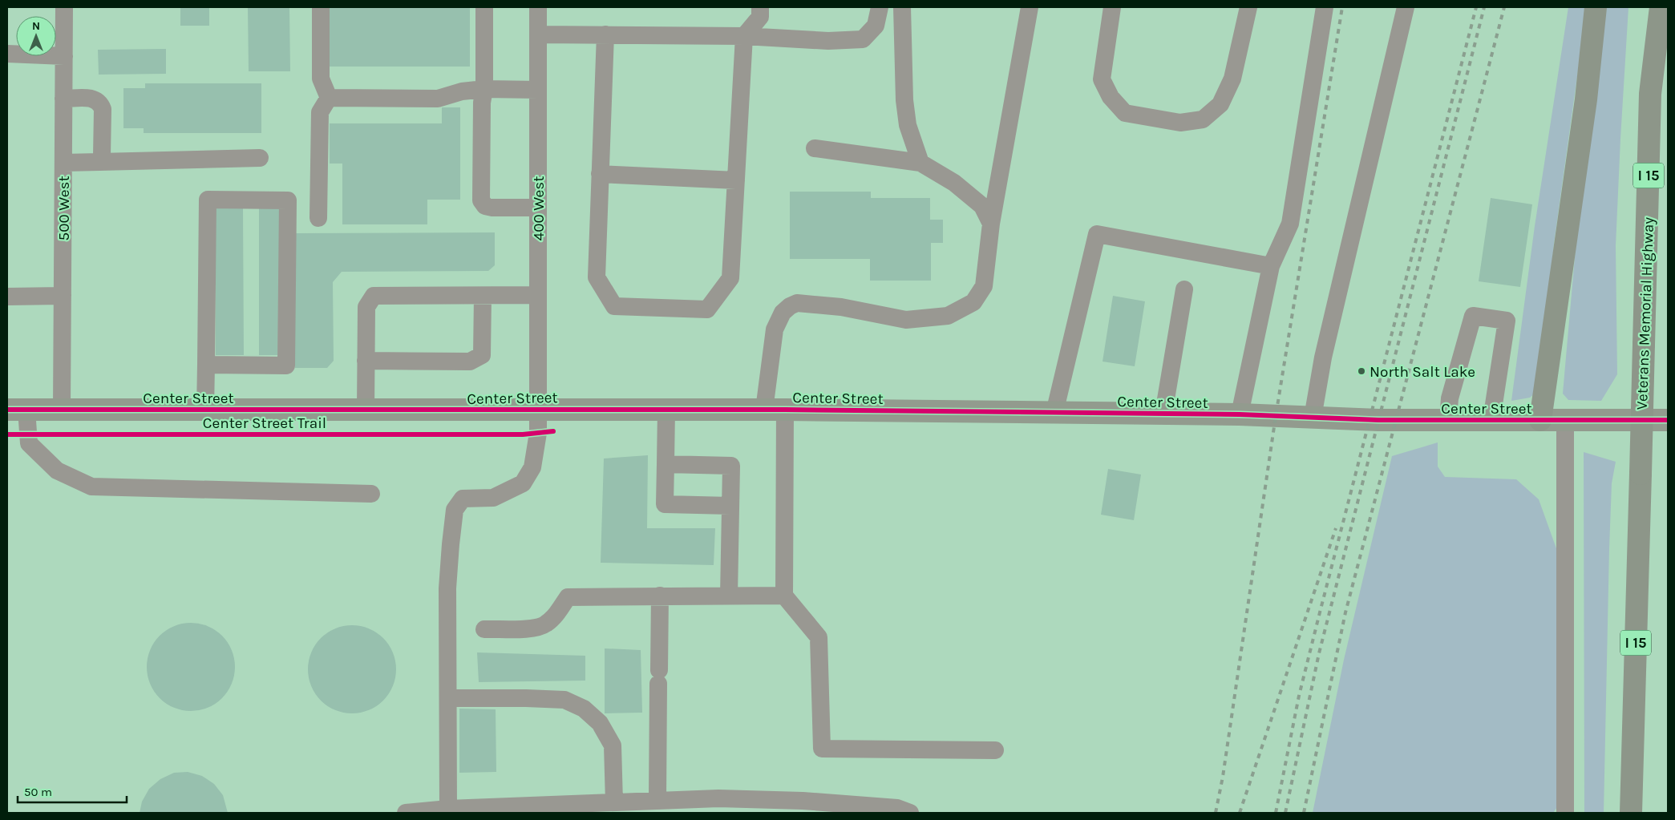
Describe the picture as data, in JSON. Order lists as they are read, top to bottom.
{
  "streets": {
    "highway": ["I 15", "Veterans Memorial Highway"],
    "main road": ["Center Street"],
    "street": ["500 West", "400 West"],
    "cycle path": ["Center Street Trail"]
  },
  "crossings": [
    ["500 West", "Center Street"],
    ["400 West", "Center Street"]
  ],
  "places": ["North Salt Lake"],
  "scale_bar": "50 m",
  "north": "top"
}
